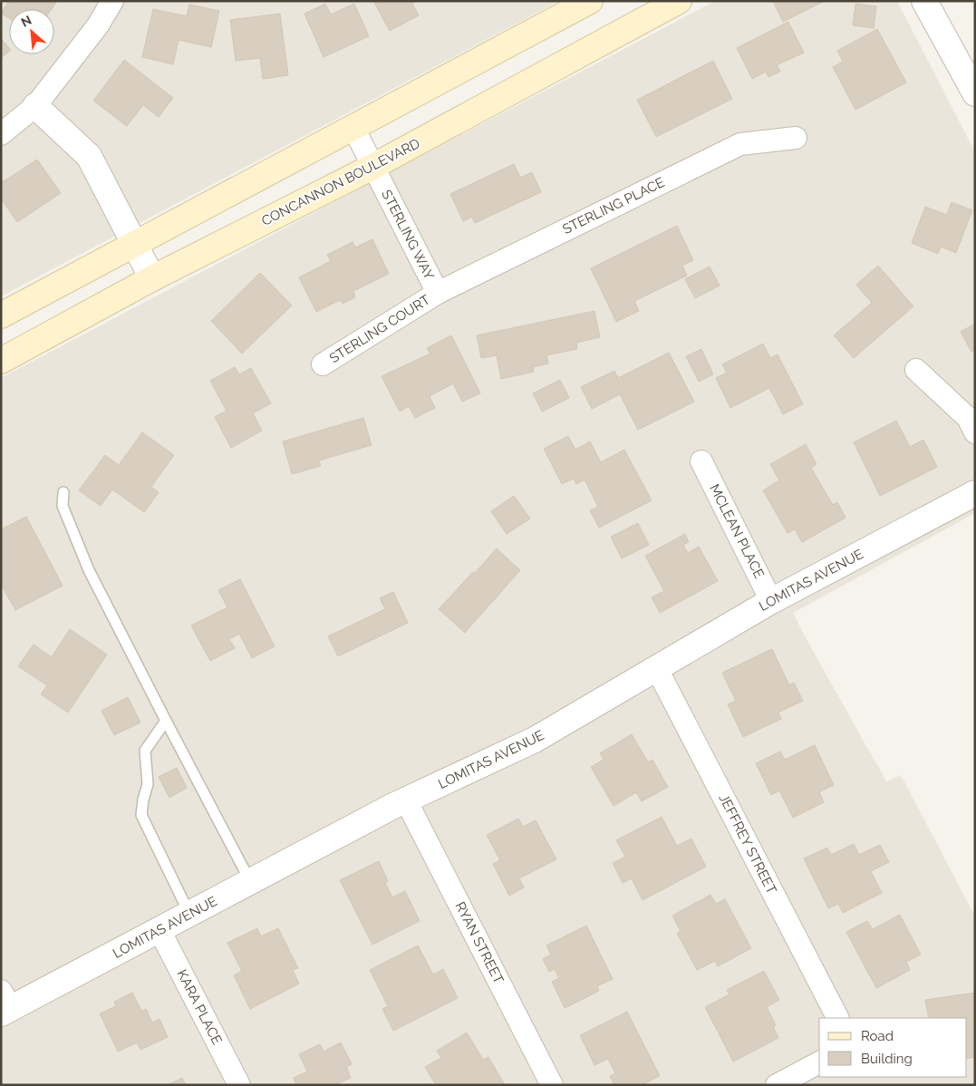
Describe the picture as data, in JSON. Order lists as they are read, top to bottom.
{
  "streets": {
    "main road": ["CONCANNON BOULEVARD"],
    "street": [
      "STERLING PLACE",
      "STERLING WAY",
      "STERLING COURT",
      "MCLEAN PLACE",
      "LOMITAS AVENUE",
      "JEFFREY STREET",
      "RYAN STREET",
      "KARA PLACE"
    ]
  },
  "crossings": [
    ["CONCANNON BOULEVARD", "STERLING WAY"],
    ["STERLING PLACE", "STERLING WAY"],
    ["STERLING PLACE", "STERLING COURT"],
    ["STERLING WAY", "STERLING COURT"],
    ["MCLEAN PLACE", "LOMITAS AVENUE"],
    ["LOMITAS AVENUE", "JEFFREY STREET"],
    ["LOMITAS AVENUE", "RYAN STREET"],
    ["LOMITAS AVENUE", "KARA PLACE"]
  ],
  "legend": ["Road", "Building"],
  "north": "top left"
}
